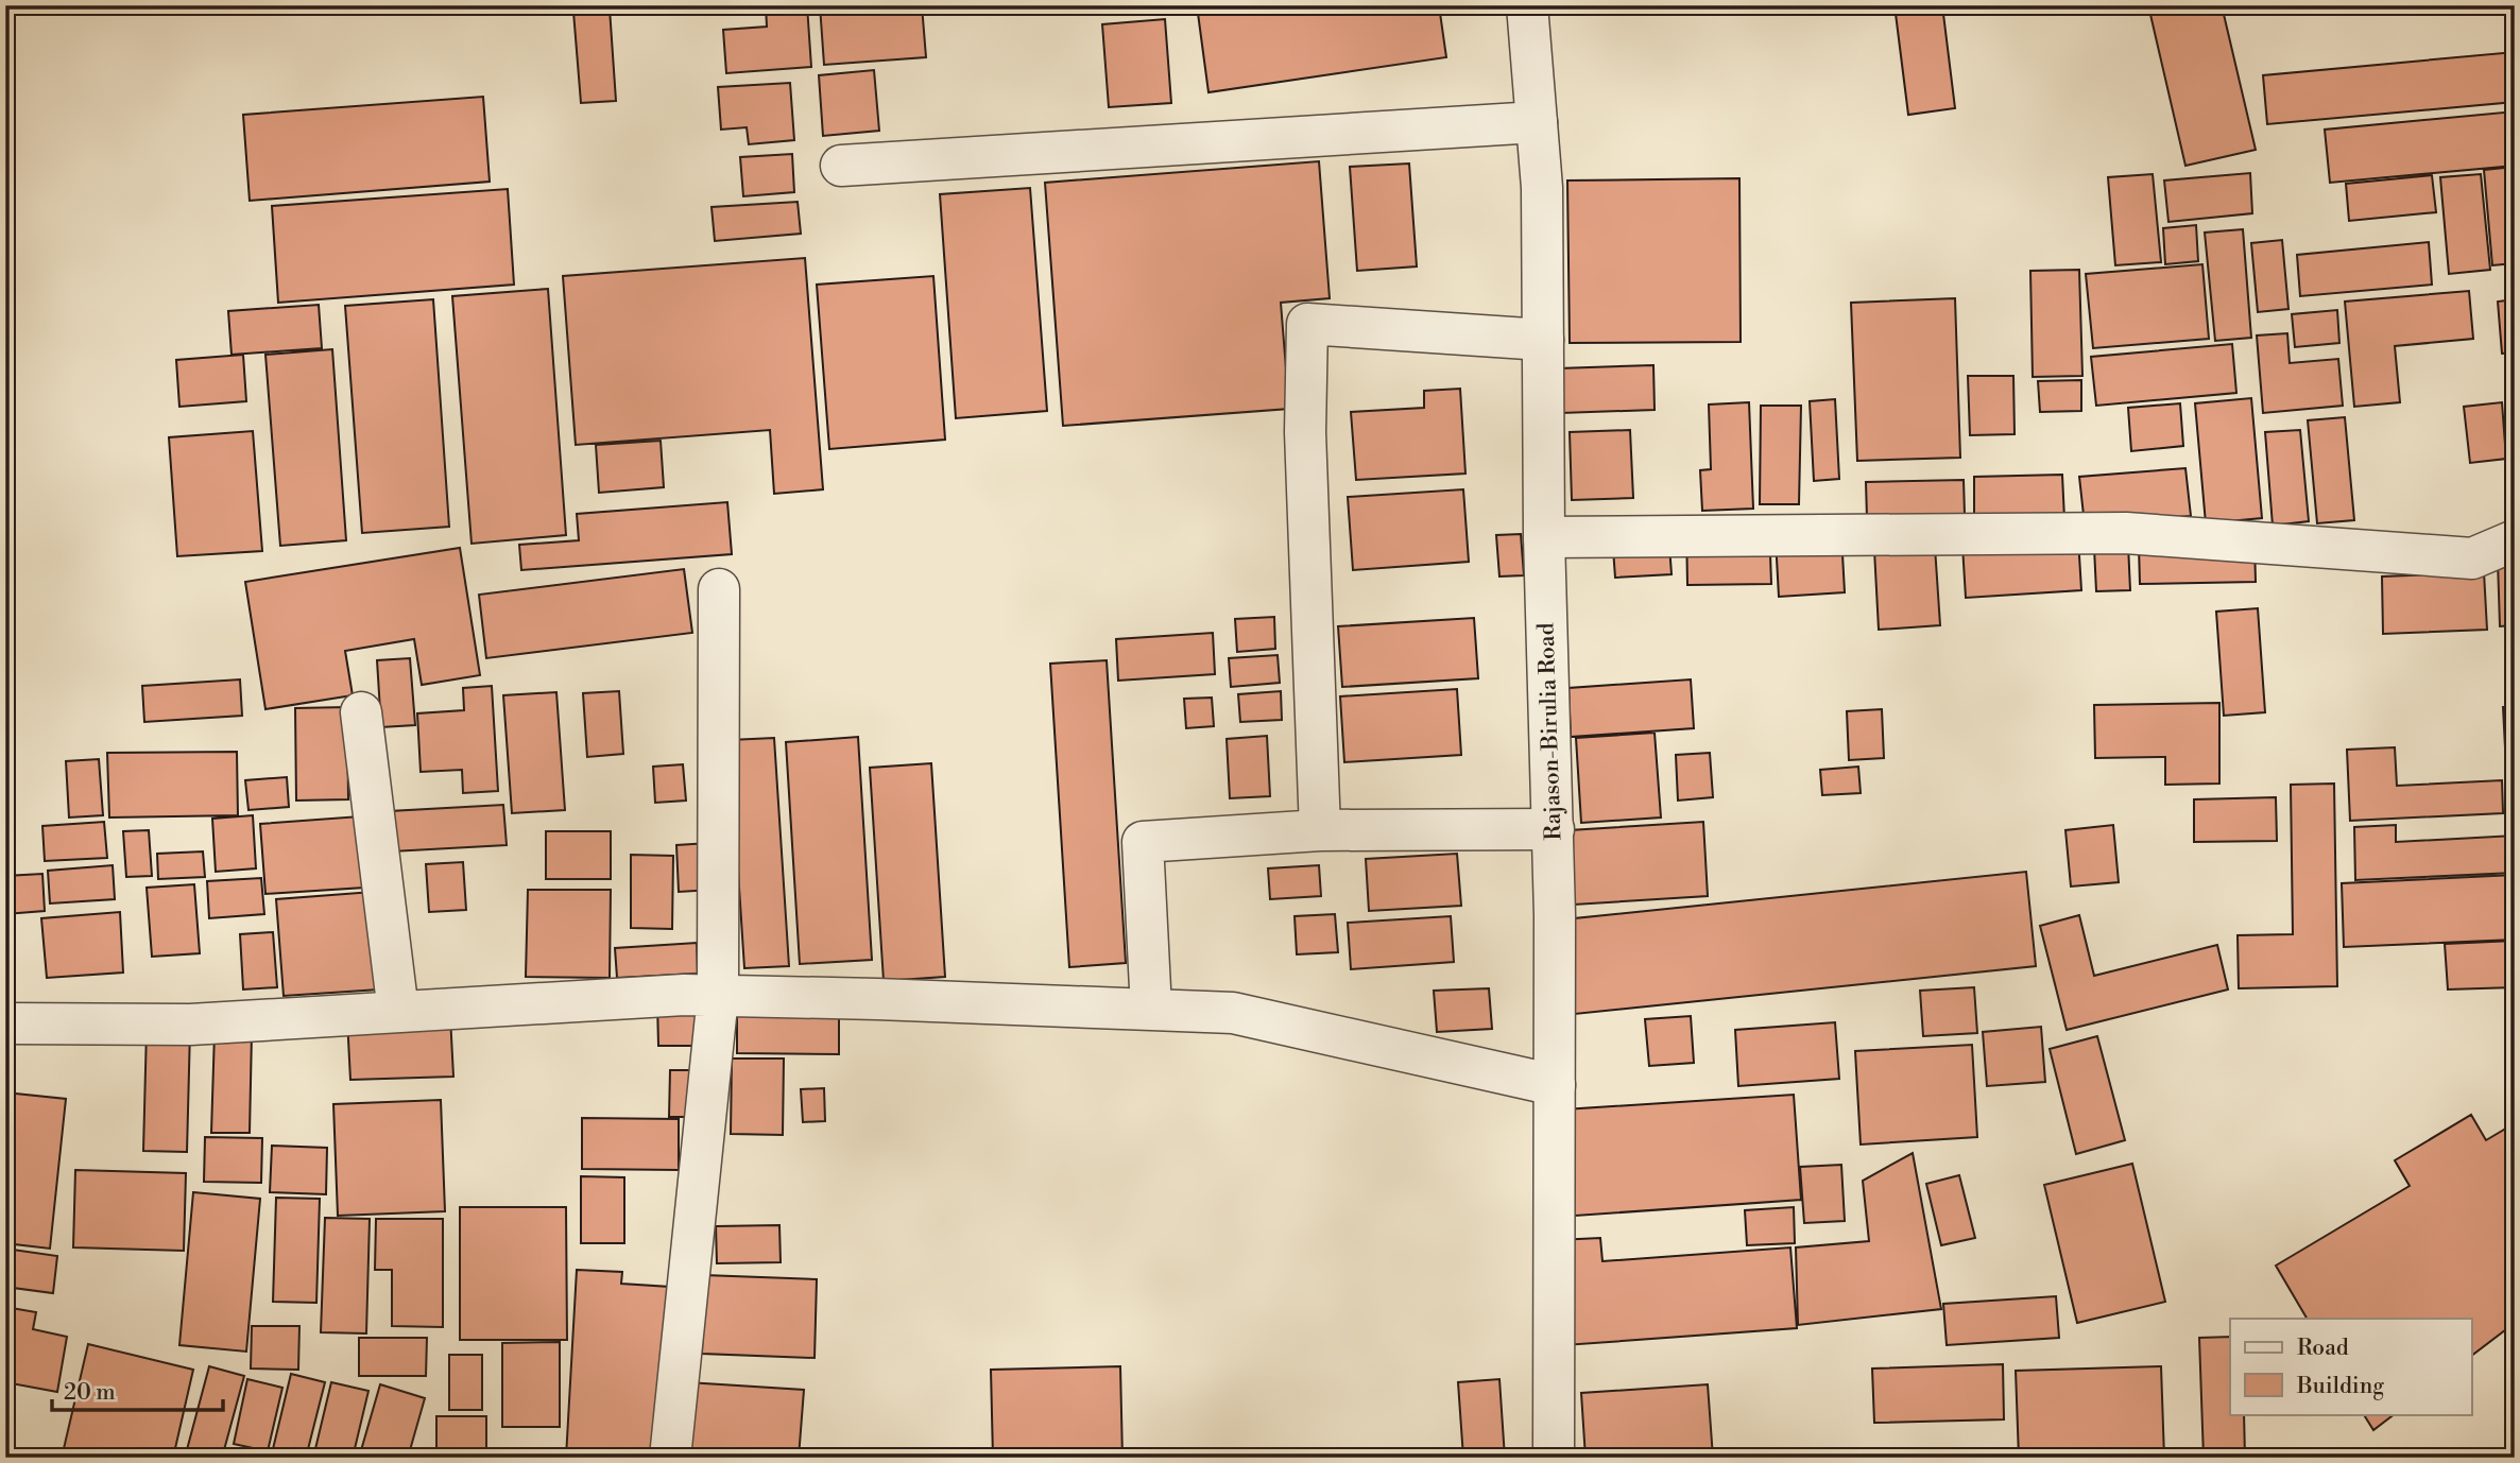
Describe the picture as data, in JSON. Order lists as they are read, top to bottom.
{
  "streets": {
    "street": ["Rajason-Birulia Road"]
  },
  "legend": ["Road", "Building"],
  "scale_bar": "20 m"
}
